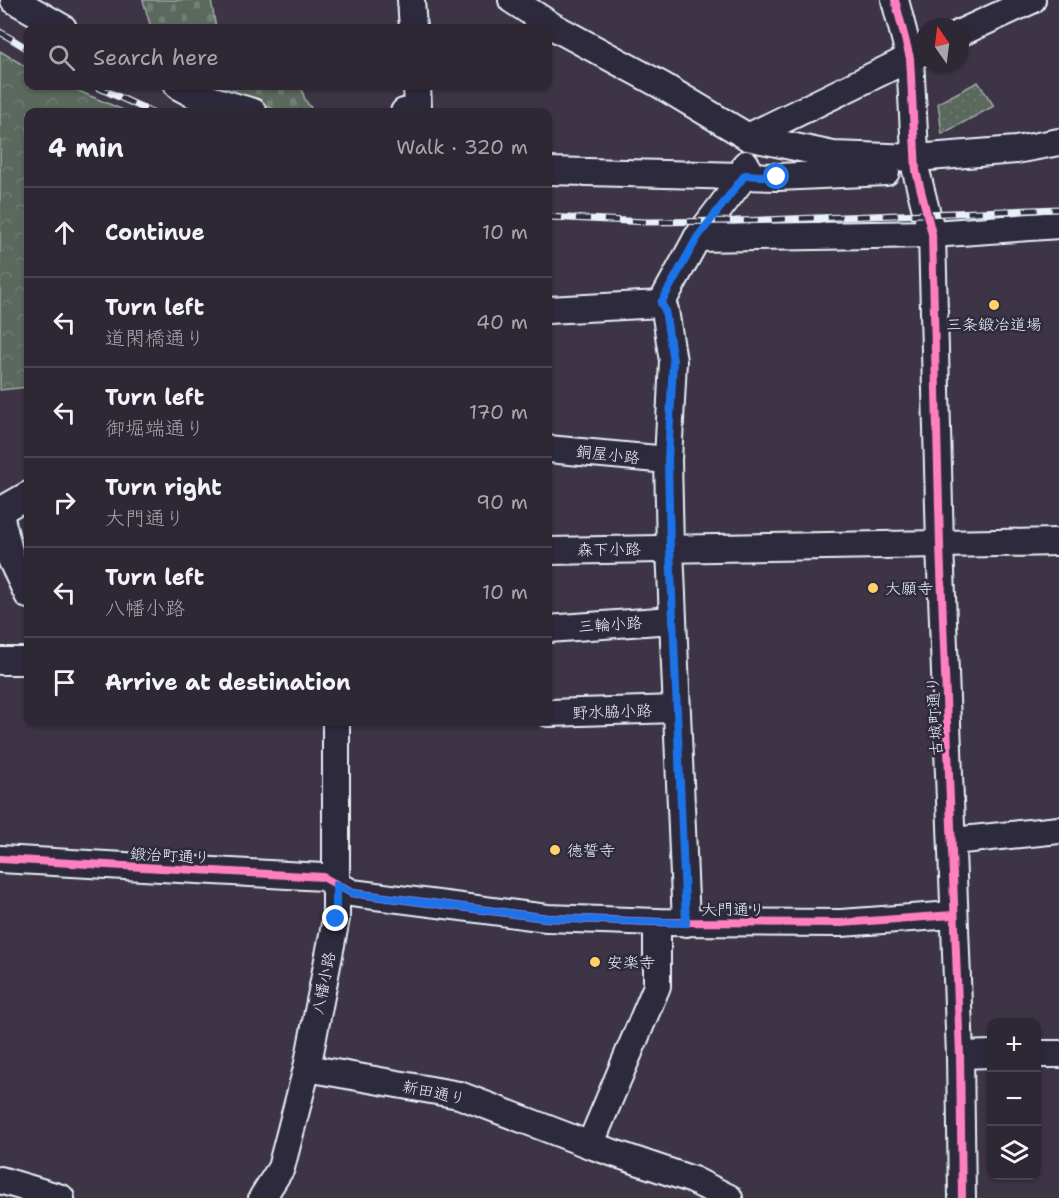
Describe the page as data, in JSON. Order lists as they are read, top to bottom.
{
  "streets": {
    "street": [
      "銅屋小路",
      "森下小路",
      "三輪小路",
      "野水脇小路",
      "古城町通り",
      "鍛治町通り",
      "大門通り",
      "八幡小路",
      "新田通り"
    ]
  },
  "crossings": [
    ["森下小路", "古城町通り"],
    ["古城町通り", "大門通り"],
    ["鍛治町通り", "大門通り"],
    ["鍛治町通り", "八幡小路"],
    ["大門通り", "八幡小路"],
    ["八幡小路", "新田通り"]
  ],
  "places": [
    "三条鍛冶道場",
    "大願寺",
    "徳誓寺",
    "安楽寺"
  ],
  "north": "top",
  "page": {
    "search": "Search here",
    "heading": ["4 min", "Walk · 320 m"],
    "list": [
      ["Continue", "10 m"],
      ["Turn left", "道閑橋通り", "40 m"],
      ["Turn left", "御堀端通り", "170 m"],
      ["Turn right", "大門通り", "90 m"],
      ["Turn left", "八幡小路", "10 m"],
      "Arrive at destination"
    ],
    "map_buttons": ["+", "−"]
  }
}
